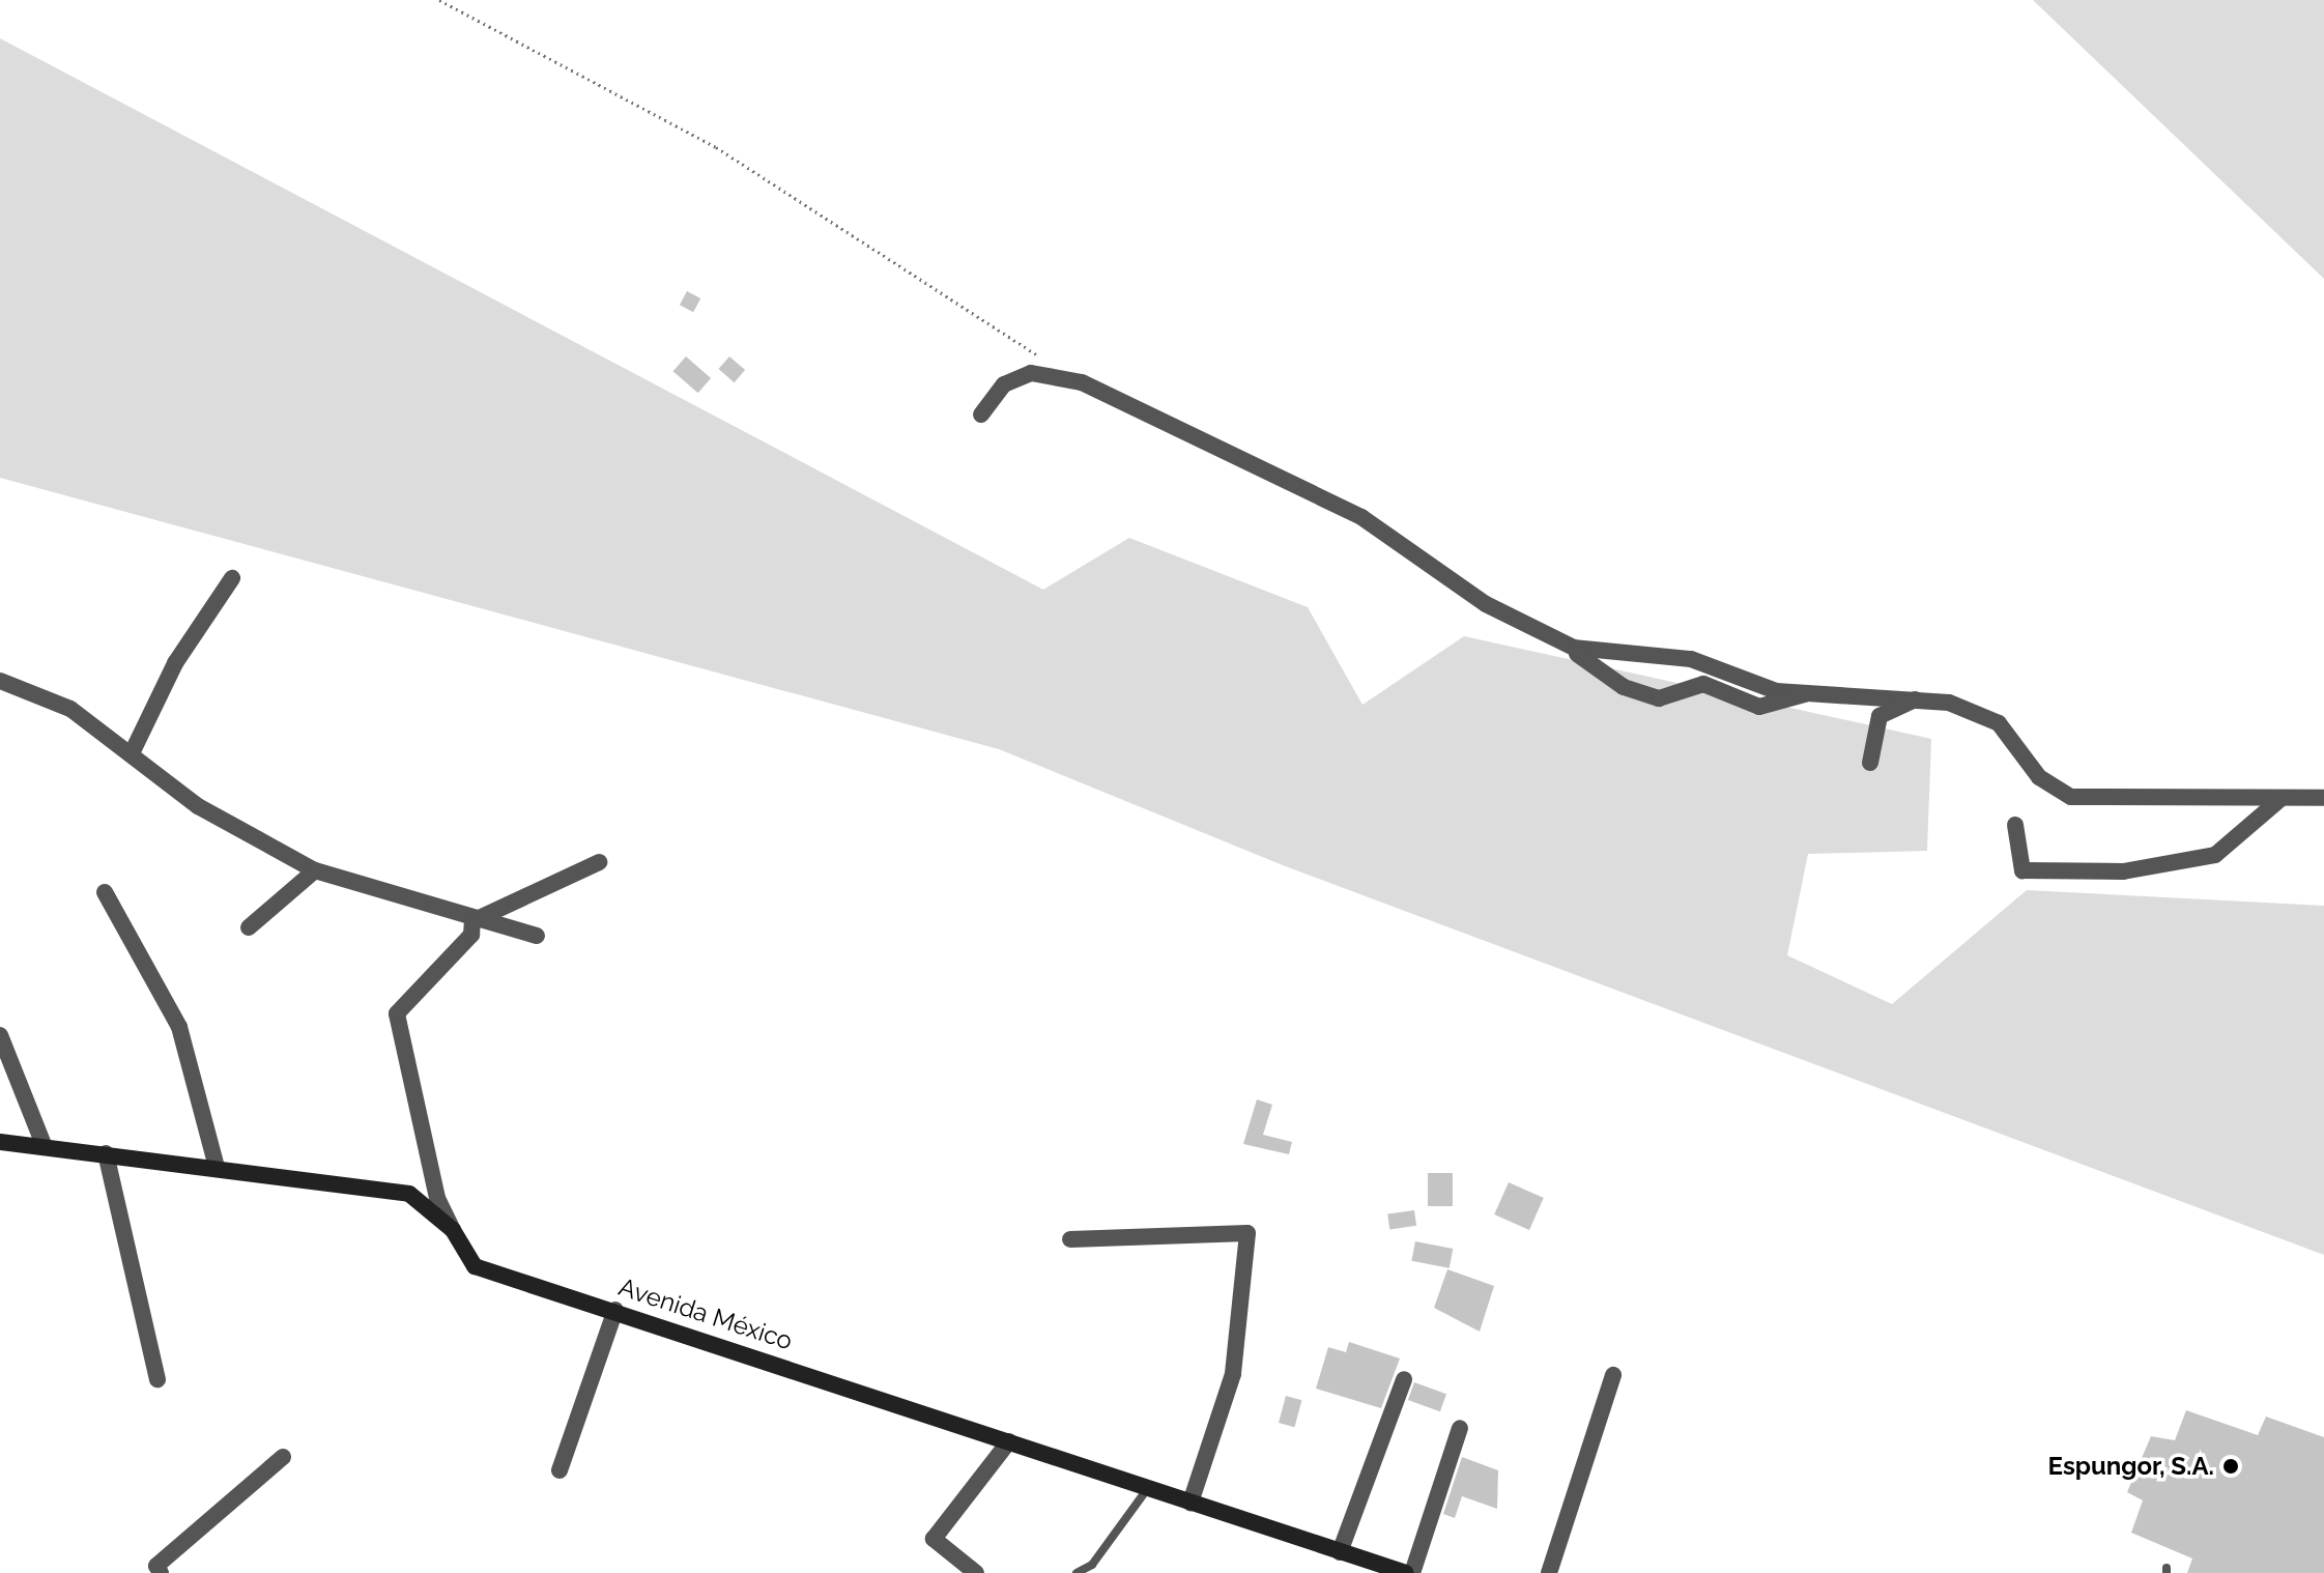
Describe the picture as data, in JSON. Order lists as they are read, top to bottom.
{
  "streets": {
    "main road": ["Avenida México"]
  },
  "places": ["Espungor, S.A."]
}
